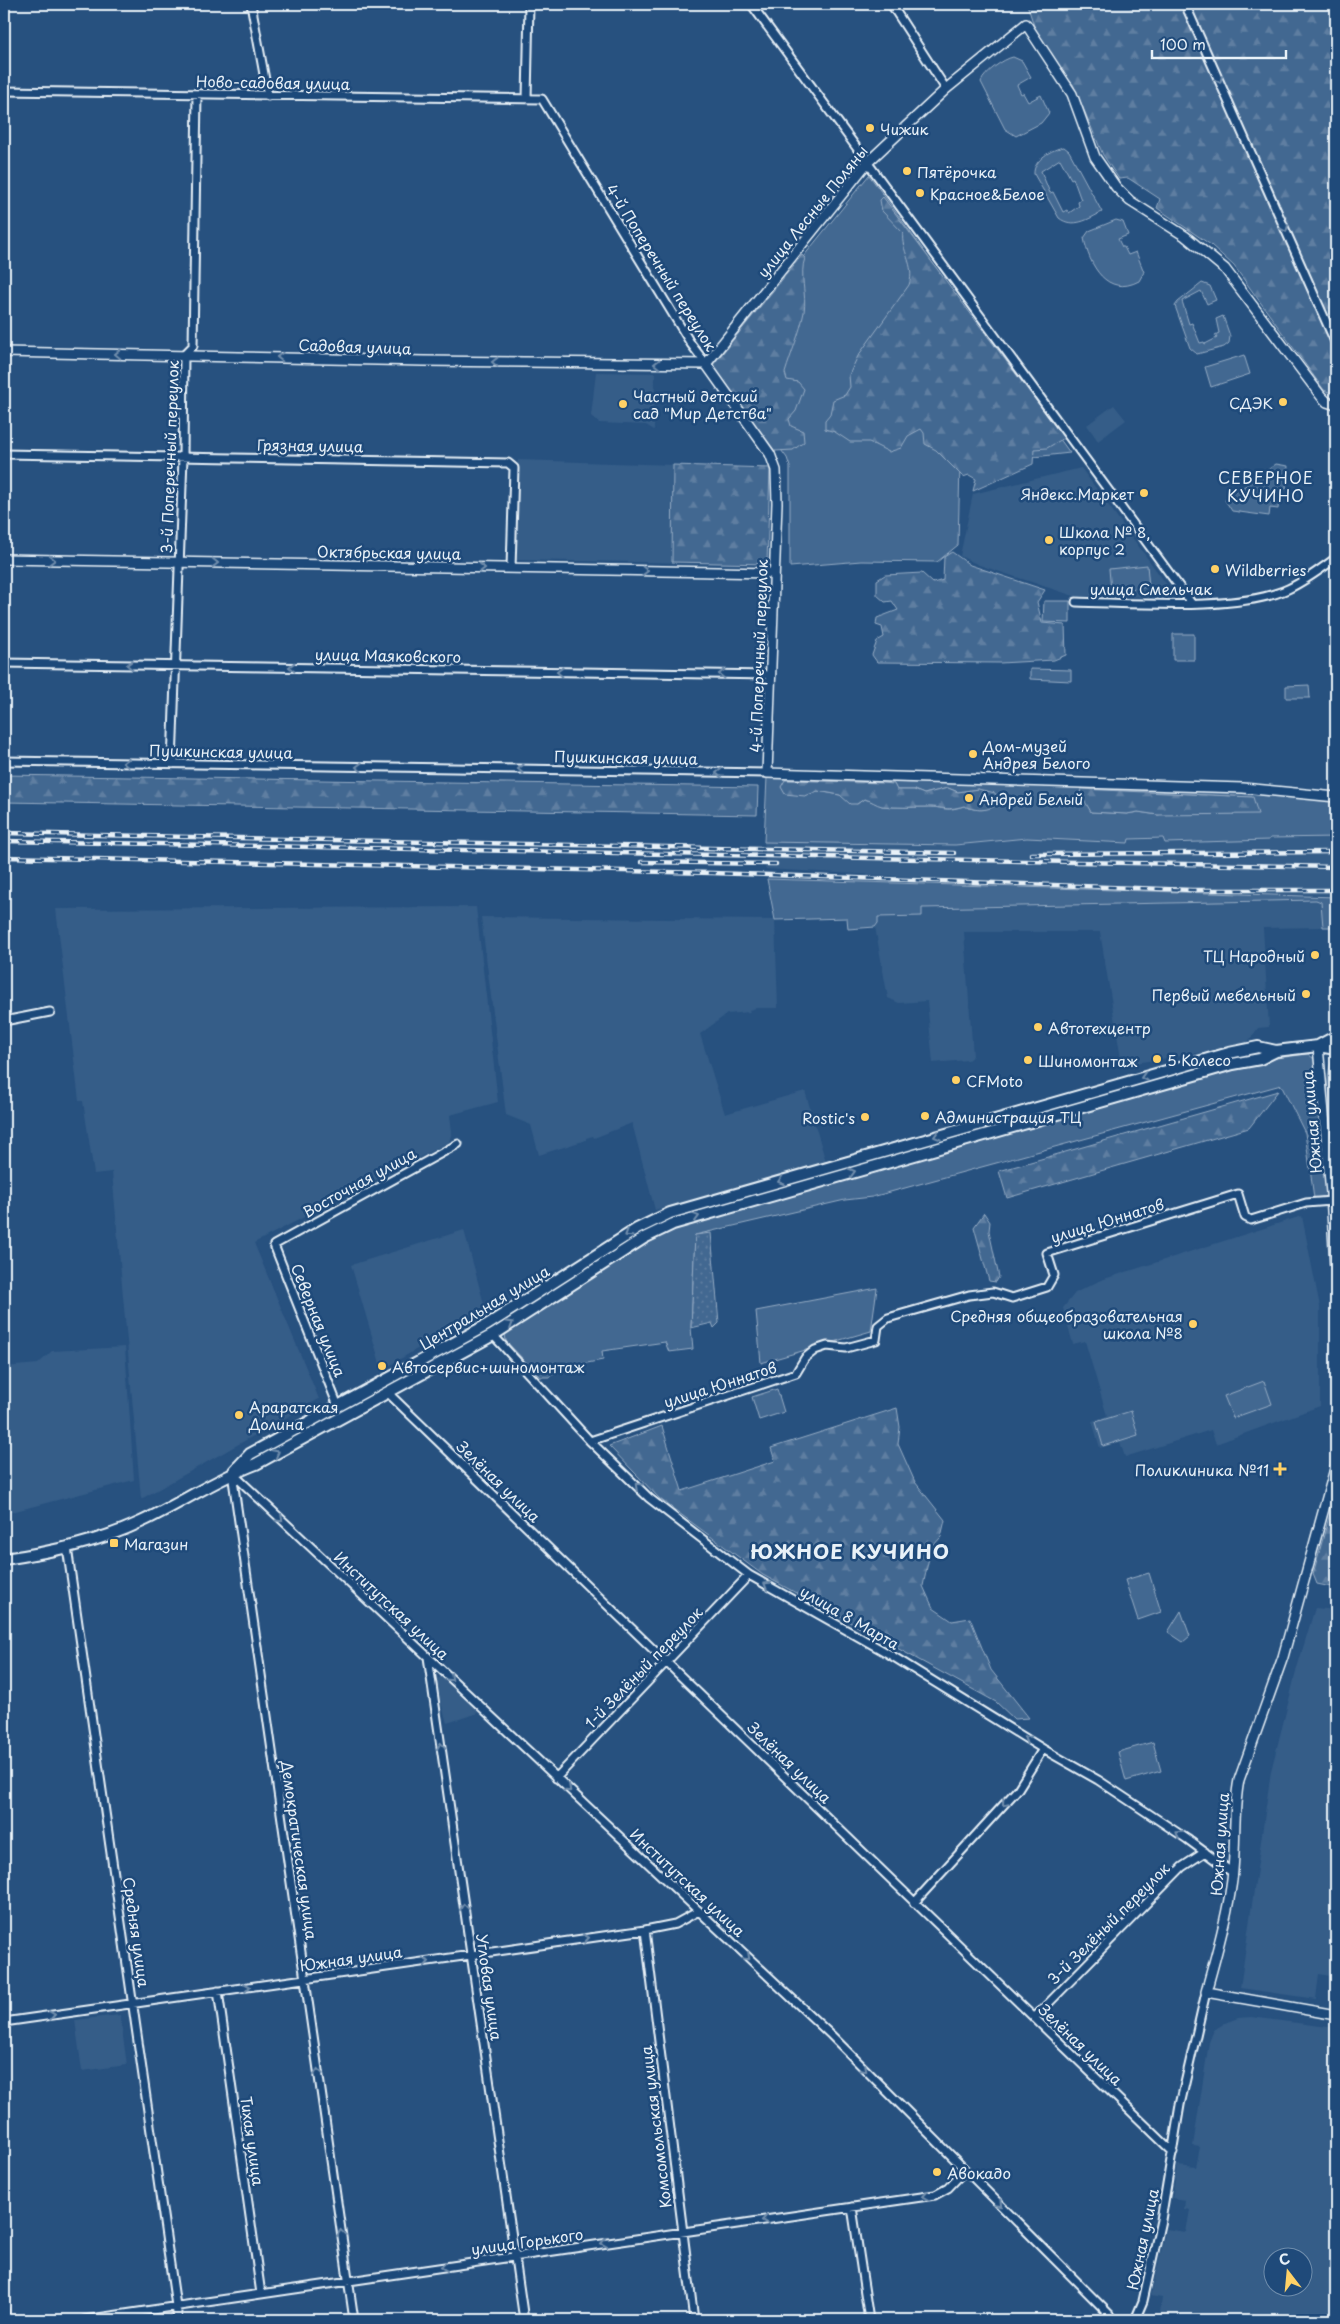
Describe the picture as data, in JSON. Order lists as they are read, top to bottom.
{
  "streets": {
    "main road": ["Центральная улица"],
    "street": [
      "Ново-садовая улица",
      "улица Лесные Поляны",
      "4-й Поперечный переулок",
      "Садовая улица",
      "Грязная улица",
      "3-й Поперечный переулок",
      "Октябрьская улица",
      "улица Смельчак",
      "улица Маяковского",
      "Пушкинская улица",
      "Южная улица",
      "Восточная улица",
      "улица Юннатов",
      "Северная улица",
      "Зелёная улица",
      "Институтская улица",
      "улица 8 Марта",
      "1-й Зелёный переулок",
      "Демократическая улица",
      "3-й Зелёный переулок",
      "Средняя улица",
      "Угловая улица",
      "Комсомольская улица",
      "Тихая улица",
      "улица Горького"
    ]
  },
  "crossings": [
    ["Ново-садовая улица", "4-й Поперечный переулок"],
    ["Ново-садовая улица", "3-й Поперечный переулок"],
    ["улица Лесные Поляны", "4-й Поперечный переулок"],
    ["улица Лесные Поляны", "Садовая улица"],
    ["4-й Поперечный переулок", "Садовая улица"],
    ["4-й Поперечный переулок", "Октябрьская улица"],
    ["4-й Поперечный переулок", "улица Маяковского"],
    ["4-й Поперечный переулок", "Пушкинская улица"],
    ["Садовая улица", "3-й Поперечный переулок"],
    ["Грязная улица", "3-й Поперечный переулок"],
    ["Грязная улица", "Октябрьская улица"],
    ["3-й Поперечный переулок", "Октябрьская улица"],
    ["3-й Поперечный переулок", "улица Маяковского"],
    ["3-й Поперечный переулок", "Пушкинская улица"],
    ["Южная улица", "улица Юннатов"],
    ["Южная улица", "Центральная улица"],
    ["Южная улица", "Зелёная улица"],
    ["Южная улица", "Институтская улица"],
    ["Южная улица", "улица 8 Марта"],
    ["Южная улица", "Демократическая улица"],
    ["Южная улица", "Средняя улица"],
    ["Южная улица", "Угловая улица"],
    ["Южная улица", "Комсомольская улица"],
    ["Южная улица", "Тихая улица"],
    ["Восточная улица", "Северная улица"],
    ["улица Юннатов", "улица 8 Марта"],
    ["Центральная улица", "Северная улица"],
    ["Центральная улица", "Зелёная улица"],
    ["Центральная улица", "Институтская улица"],
    ["Центральная улица", "улица 8 Марта"],
    ["Центральная улица", "Демократическая улица"],
    ["Зелёная улица", "1-й Зелёный переулок"],
    ["Зелёная улица", "3-й Зелёный переулок"],
    ["Институтская улица", "1-й Зелёный переулок"],
    ["Институтская улица", "Демократическая улица"],
    ["Институтская улица", "Угловая улица"],
    ["Институтская улица", "улица Горького"],
    ["улица 8 Марта", "1-й Зелёный переулок"],
    ["улица 8 Марта", "3-й Зелёный переулок"],
    ["Демократическая улица", "улица Горького"],
    ["Средняя улица", "улица Горького"],
    ["Угловая улица", "улица Горького"],
    ["Комсомольская улица", "улица Горького"],
    ["Тихая улица", "улица Горького"]
  ],
  "one_way": [
    "Садовая улица",
    "Октябрьская улица",
    "улица Маяковского",
    "Пушкинская улица",
    "Институтская улица",
    "улица 8 Марта",
    "Демократическая улица",
    "Угловая улица",
    "улица Горького"
  ],
  "districts": ["СЕВЕРНОЕ КУЧИНО", "ЮЖНОЕ КУЧИНО"],
  "places": {
    "other": [
      "Чижик",
      "Пятёрочка",
      "Красное&Белое",
      "СДЭК",
      "Частный детский сад \"Мир Детства\"",
      "Яндекс.Маркет",
      "Школа № 8, корпус 2",
      "Wildberries",
      "Дом-музей Андрея Белого",
      "Андрей Белый",
      "ТЦ Народный",
      "Первый мебельный",
      "Автотехцентр",
      "5 Колесо",
      "Шиномонтаж",
      "CFMoto",
      "Администрация ТЦ",
      "Rostic's",
      "Средняя общеобразовательная школа №8",
      "Автосервис+шиномонтаж",
      "Араратская Долина",
      "Авокадо"
    ],
    "health": ["Поликлиника №11"],
    "transit": ["Магазин"]
  },
  "scale_bar": "100 m",
  "north": "top"
}
